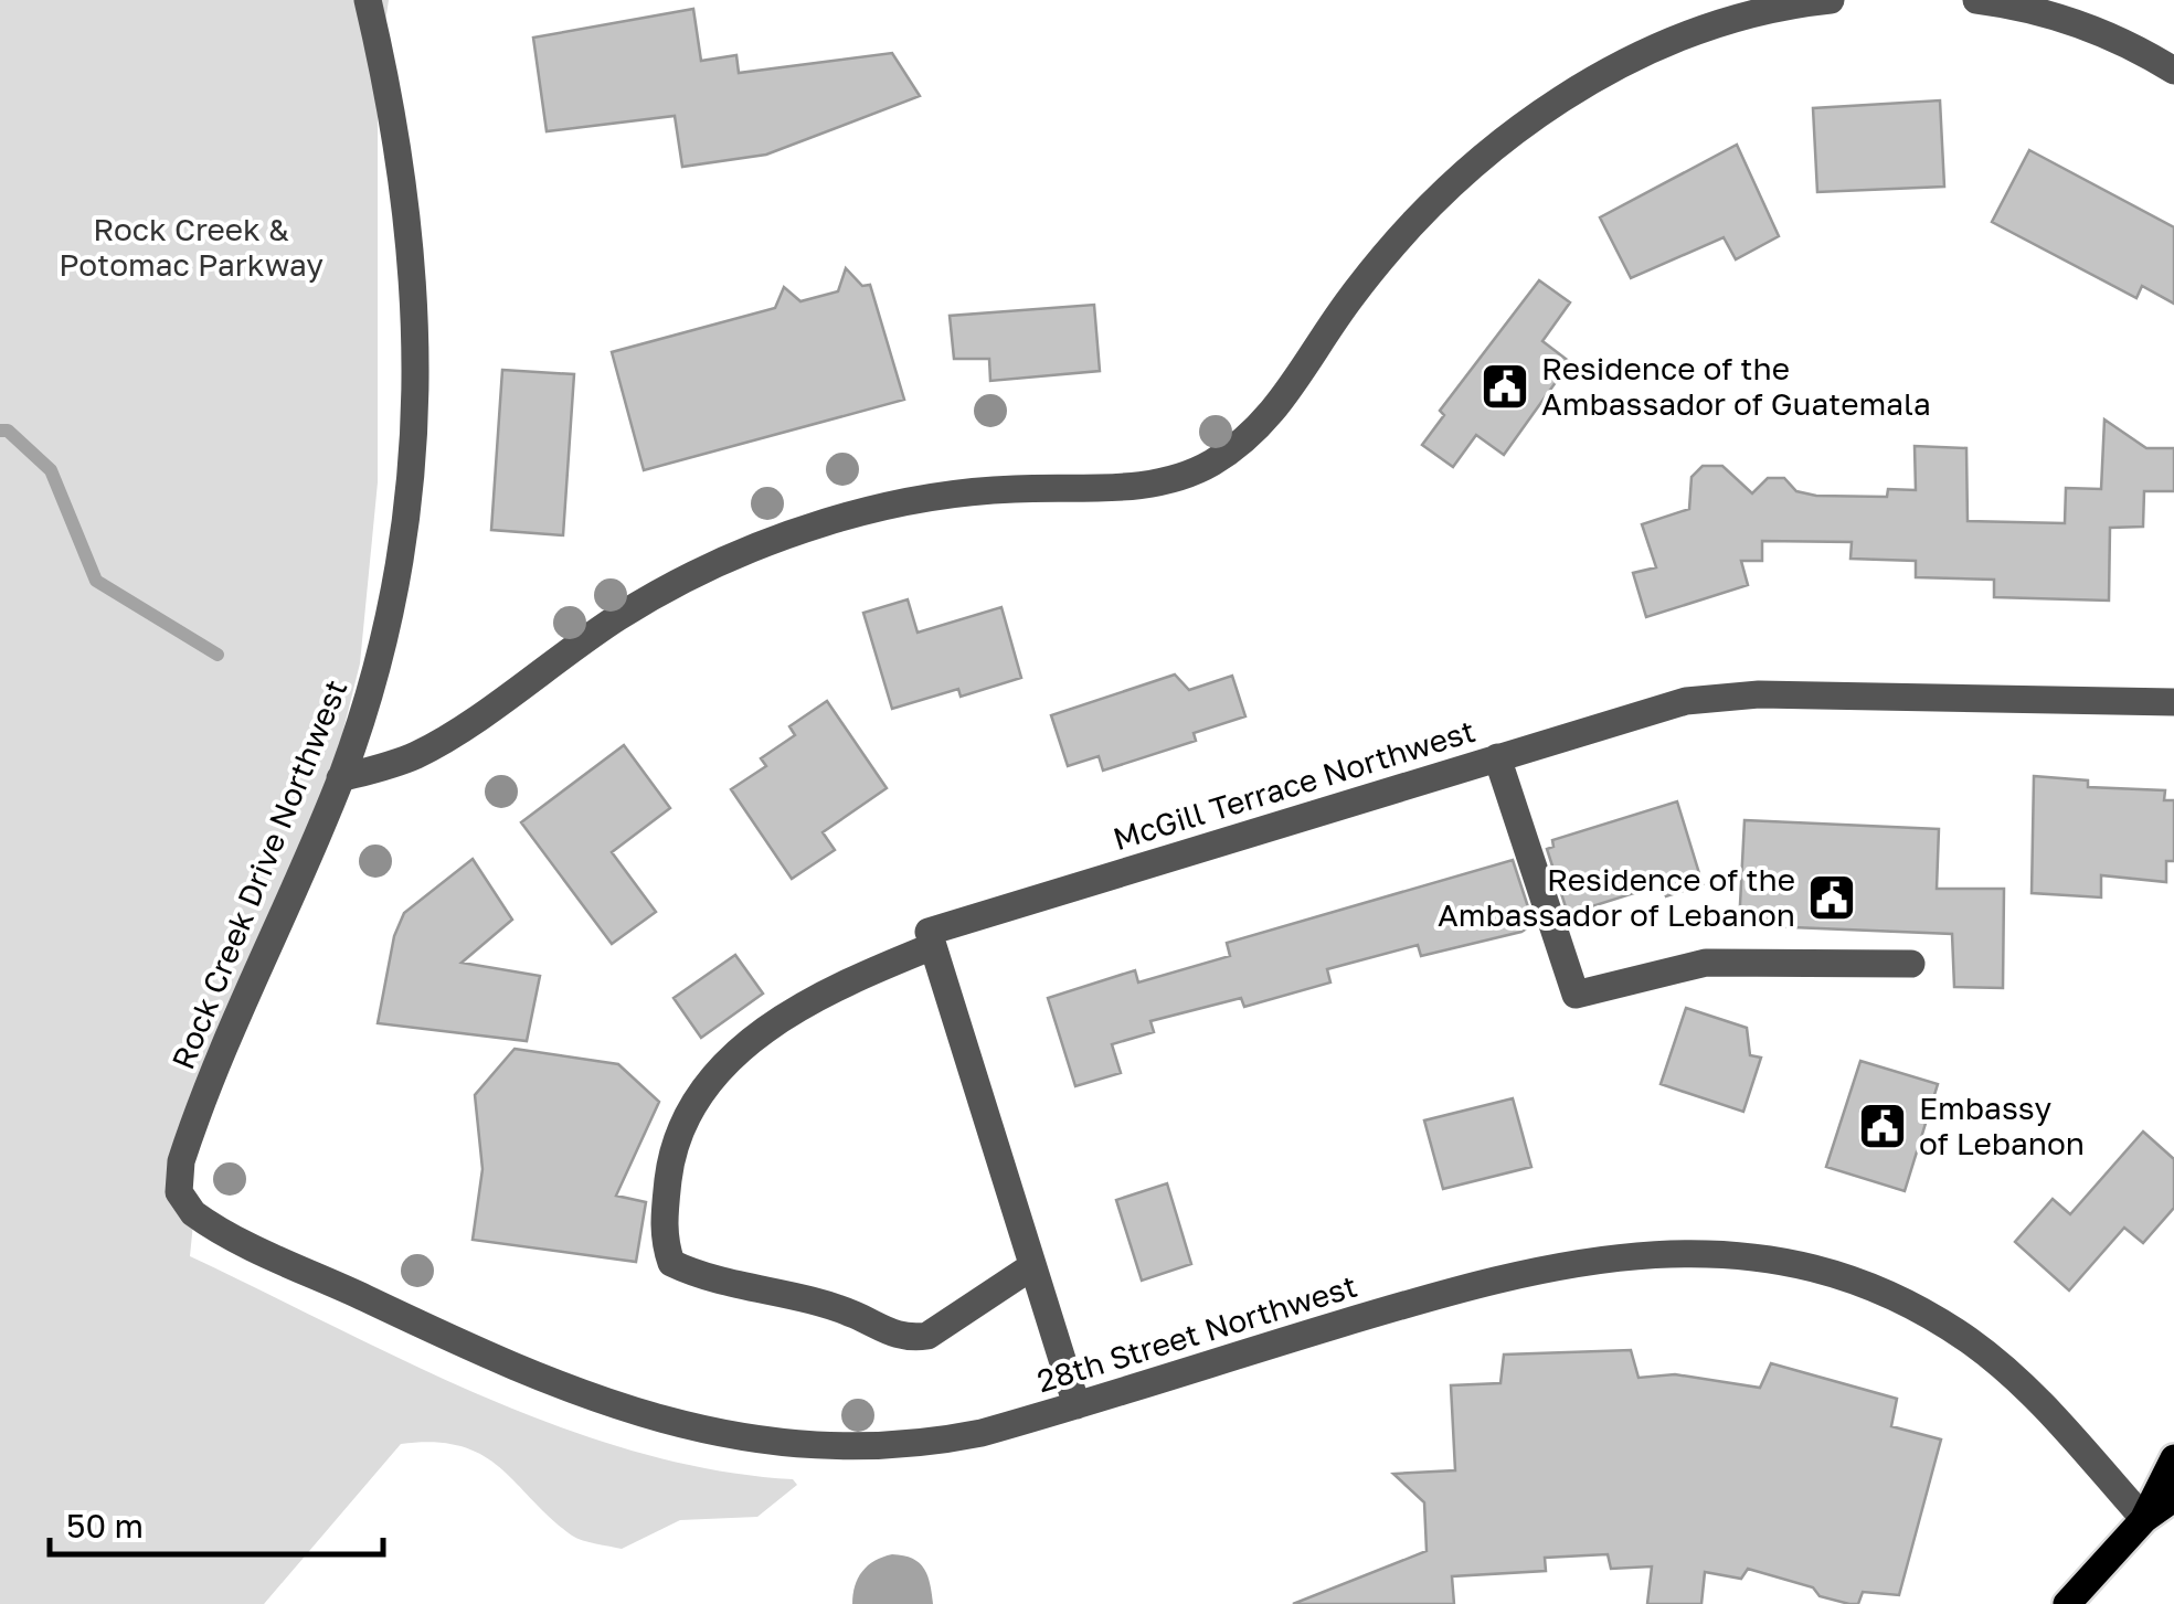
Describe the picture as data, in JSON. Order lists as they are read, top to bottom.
{
  "streets": {
    "street": ["McGill Terrace Northwest", "Rock Creek Drive Northwest", "28th Street Northwest"]
  },
  "crossings": [
    ["Rock Creek Drive Northwest", "28th Street Northwest"]
  ],
  "parks": ["Rock Creek & Potomac Parkway"],
  "places": {
    "public building": ["Residence of the Ambassador of Guatemala", "Residence of the Ambassador of Lebanon", "Embassy of Lebanon"]
  },
  "scale_bar": "50 m"
}
